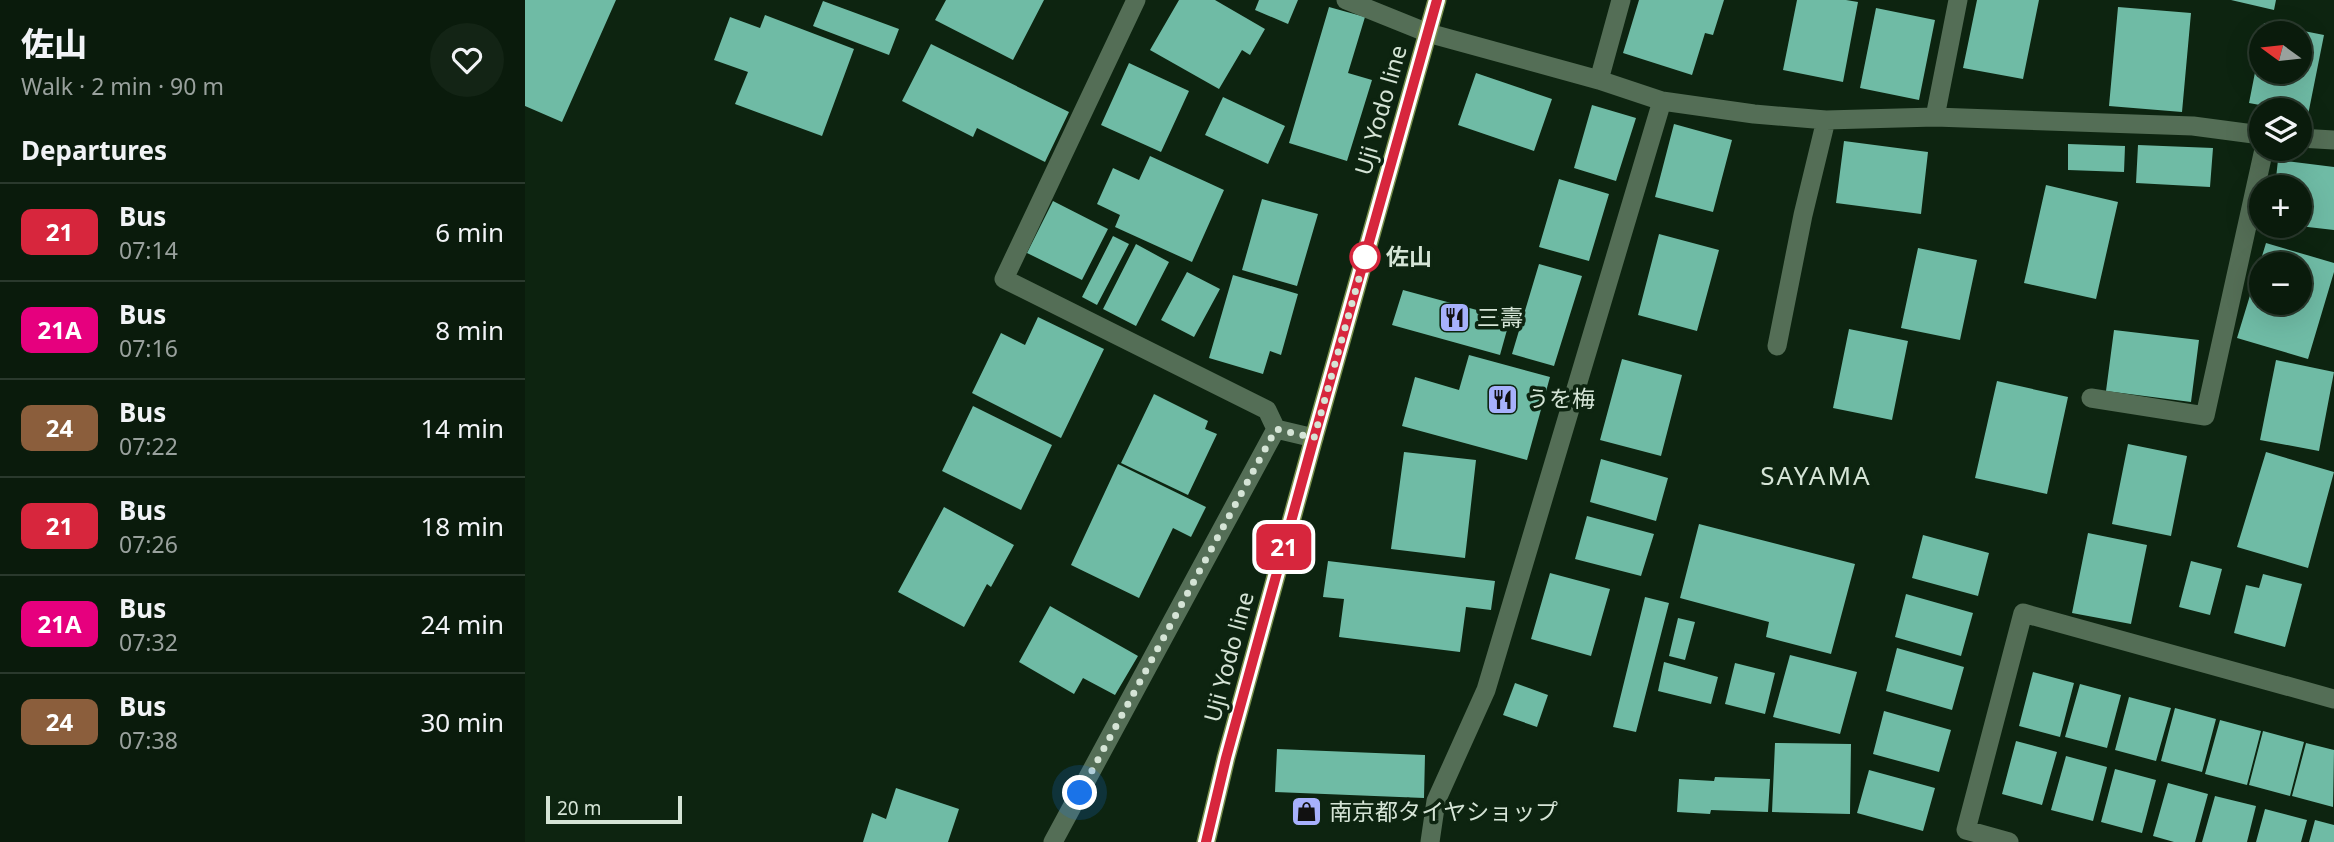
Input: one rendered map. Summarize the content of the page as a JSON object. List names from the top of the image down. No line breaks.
{"streets":{"main road":["Uji Yodo line"]},"districts":["SAYAMA"],"places":{"other":["佐山"],"restaurant":["三壽","うを梅"],"shop":["南京都タイヤショップ"]},"lines":["bus line 21"],"scale_bar":"20 m","north":"left","page":{"heading":[["佐山","Walk · 2 min · 90 m"],"Departures"],"on_map":"21","map_buttons":["+","−"],"list":[{"mark":"21","name":"Bus","note":"07:14","value":"6 min"},{"mark":"21A","name":"Bus","note":"07:16","value":"8 min"},{"mark":"24","name":"Bus","note":"07:22","value":"14 min"},{"mark":"21","name":"Bus","note":"07:26","value":"18 min"},{"mark":"21A","name":"Bus","note":"07:32","value":"24 min"},{"mark":"24","name":"Bus","note":"07:38","value":"30 min"}],"scale":"20 m"}}
